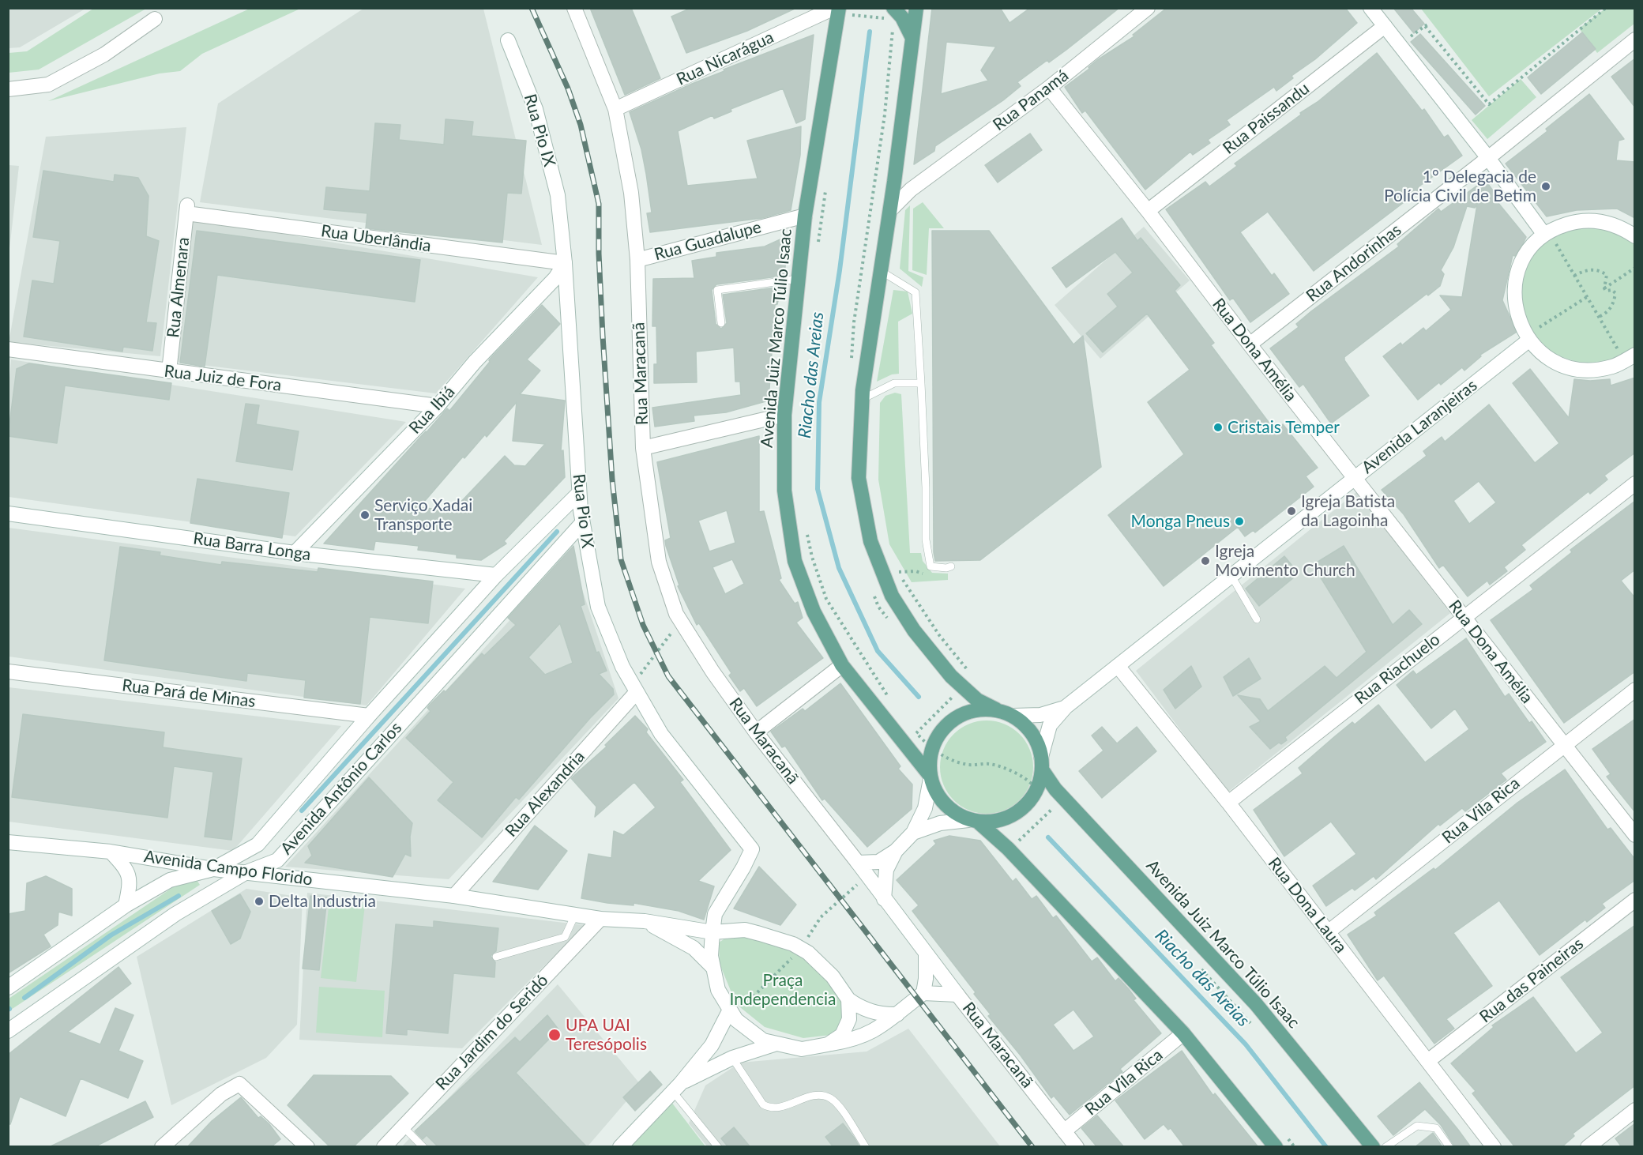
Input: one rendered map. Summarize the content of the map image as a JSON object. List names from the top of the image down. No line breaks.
{"streets":{"main road":["Avenida Juiz Marco Túlio Isaac"],"street":["Rua Nicarágua","Rua Panamá","Rua Paissandu","Rua Pio IX","Rua Uberlândia","Rua Guadalupe","Rua Andorinhas","Rua Almenara","Rua Dona Amélia","Rua Maracanã","Rua Juiz de Fora","Rua Ibiá","Avenida Laranjeiras","Rua Barra Longa","Rua Riachuelo","Rua Pará de Minas","Avenida Antônio Carlos","Rua Alexandria","Rua Vila Rica","Avenida Campo Florido","Rua Dona Laura","Rua das Paineiras","Rua Jardim do Seridó"]},"crossings":[["Rua Nicarágua","Rua Maracanã"],["Rua Panamá","Rua Dona Amélia"],["Rua Paissandu","Rua Dona Amélia"],["Rua Pio IX","Rua Uberlândia"],["Rua Pio IX","Rua Ibiá"],["Rua Pio IX","Avenida Antônio Carlos"],["Rua Pio IX","Rua Alexandria"],["Rua Pio IX","Avenida Campo Florido"],["Rua Uberlândia","Rua Almenara"],["Rua Uberlândia","Rua Ibiá"],["Rua Guadalupe","Avenida Juiz Marco Túlio Isaac"],["Rua Guadalupe","Rua Maracanã"],["Rua Andorinhas","Rua Dona Amélia"],["Rua Almenara","Rua Juiz de Fora"],["Avenida Juiz Marco Túlio Isaac","Avenida Laranjeiras"],["Rua Dona Amélia","Avenida Laranjeiras"],["Rua Dona Amélia","Rua Riachuelo"],["Rua Dona Amélia","Rua Vila Rica"],["Rua Maracanã","Rua Vila Rica"],["Rua Juiz de Fora","Rua Ibiá"],["Rua Ibiá","Rua Barra Longa"],["Avenida Laranjeiras","Rua Dona Laura"],["Rua Barra Longa","Avenida Antônio Carlos"],["Rua Riachuelo","Rua Dona Laura"],["Rua Pará de Minas","Avenida Antônio Carlos"],["Avenida Antônio Carlos","Avenida Campo Florido"],["Rua Alexandria","Avenida Campo Florido"],["Rua Vila Rica","Rua Dona Laura"],["Avenida Campo Florido","Rua Jardim do Seridó"],["Rua Dona Laura","Rua das Paineiras"]],"water":["Riacho das Areias"],"parks":["Praça Independencia"],"places":["1° Delegacia de Polícia Civil de Betim","Cristais Temper","Igreja Batista da Lagoinha","Serviço Xadai Transporte","Monga Pneus","Igreja Movimento Church","Delta Industria","UPA UAI Teresópolis"]}
